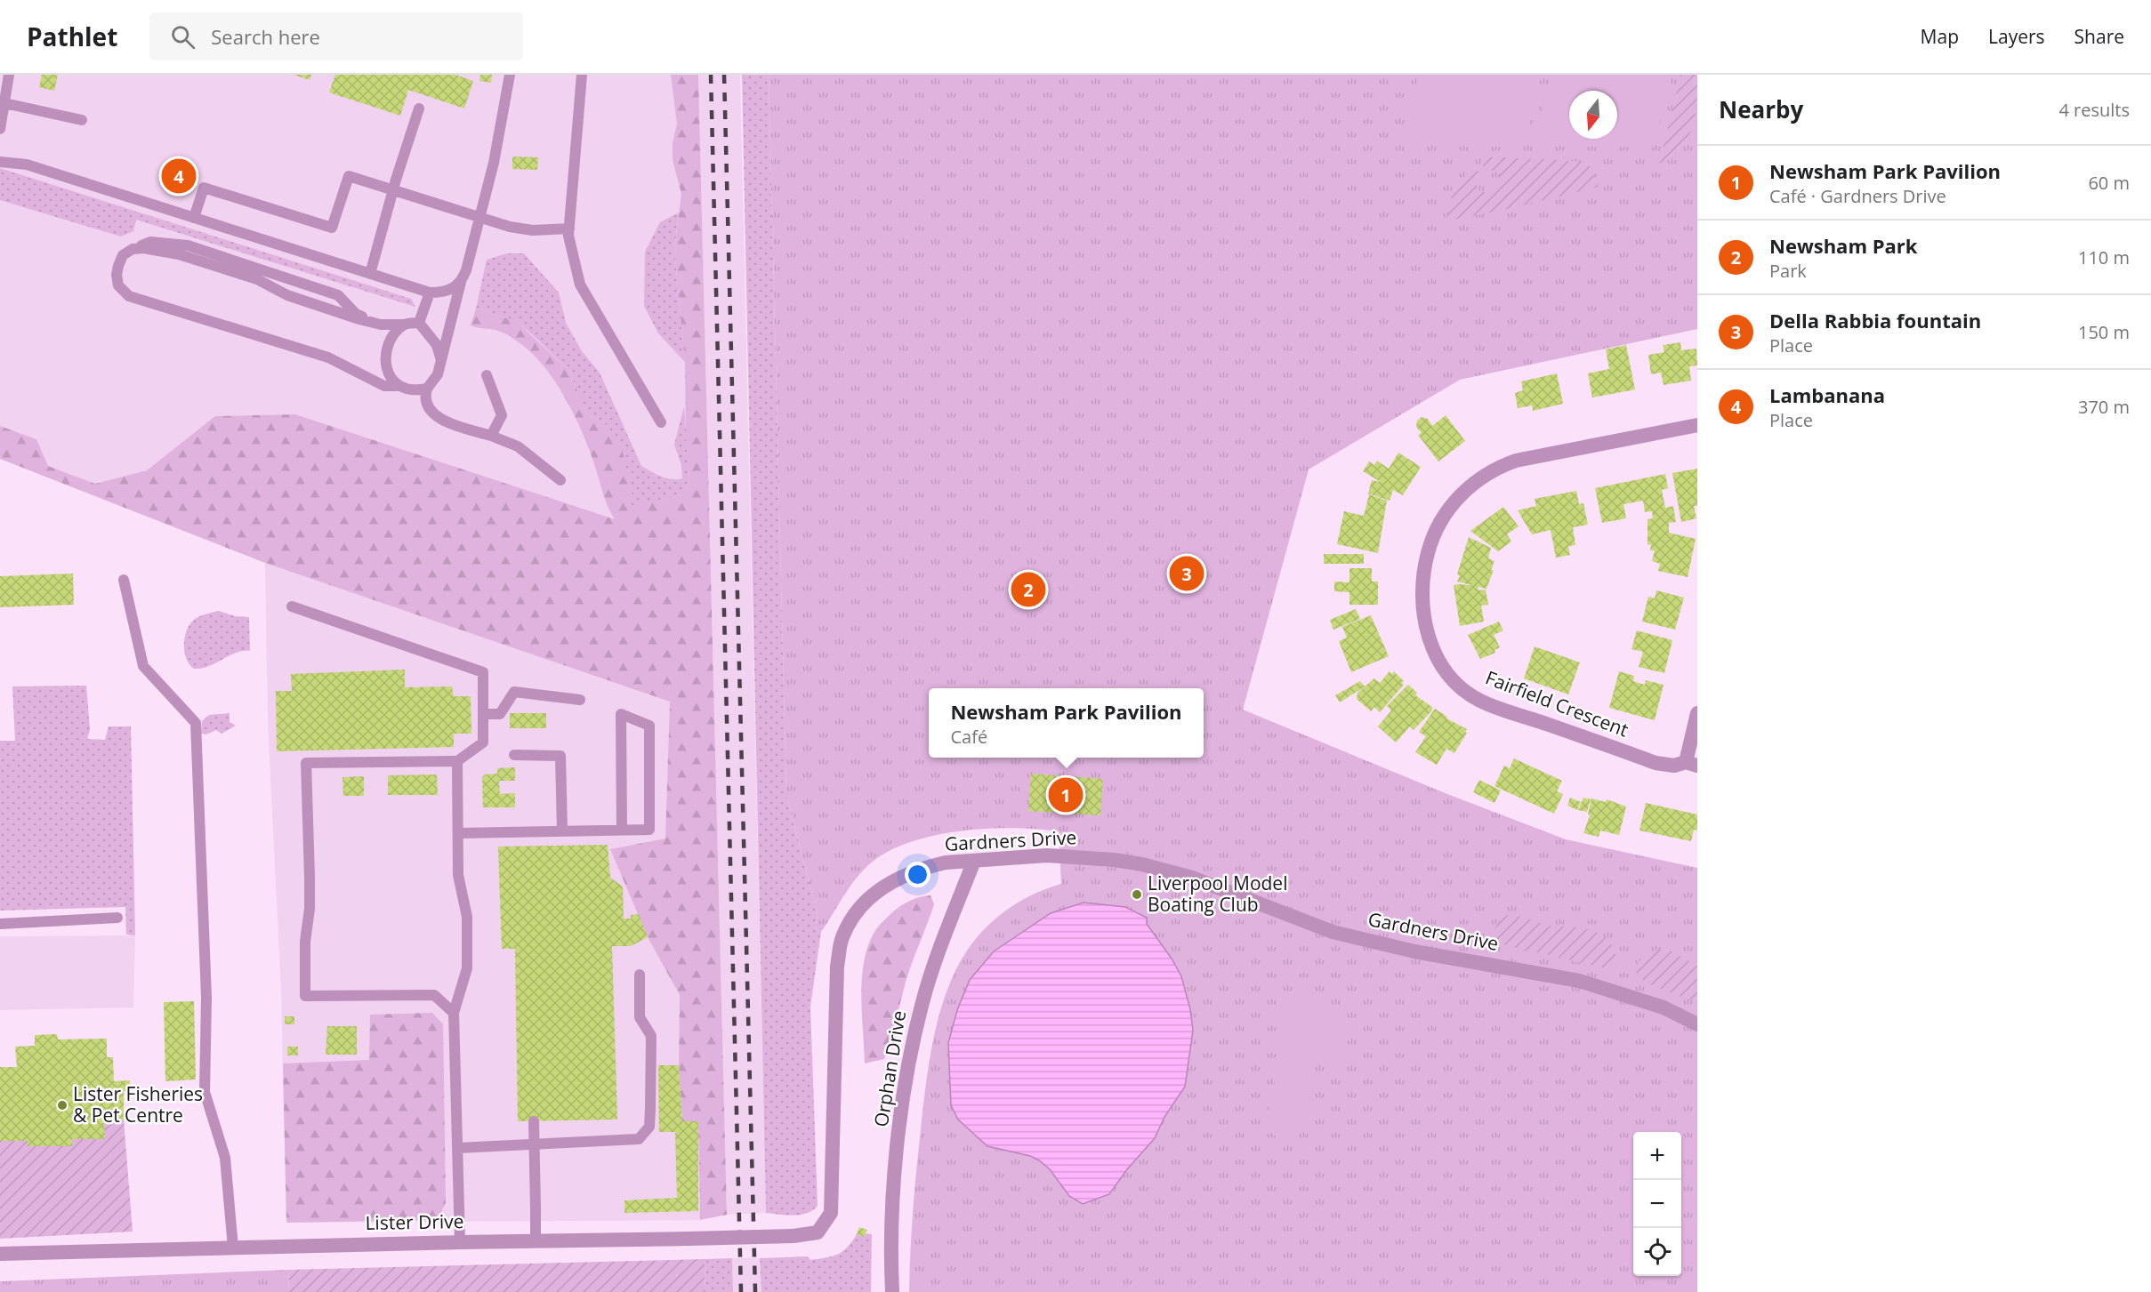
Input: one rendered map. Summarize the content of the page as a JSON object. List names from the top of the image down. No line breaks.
{"streets":{"street":["Fairfield Crescent","Gardners Drive","Orphan Drive","Lister Drive"]},"crossings":[["Gardners Drive","Orphan Drive"],["Gardners Drive","Lister Drive"]],"places":["Liverpool Model Boating Club","Lister Fisheries & Pet Centre"],"north":"bottom","page":{"header":"Pathlet","search":"Search here","nav":["Map","Layers","Share"],"heading":["Nearby","4 results"],"list":[{"mark":"1","name":"Newsham Park Pavilion","note":"Café · Gardners Drive","value":"60 m"},{"mark":"2","name":"Newsham Park","note":"Park","value":"110 m"},{"mark":"3","name":"Della Rabbia fountain","note":"Place","value":"150 m"},{"mark":"4","name":"Lambanana","note":"Place","value":"370 m"}],"pins":["4","3","2","1"],"popup":["Newsham Park Pavilion","Café"],"map_buttons":["+","−"]}}
